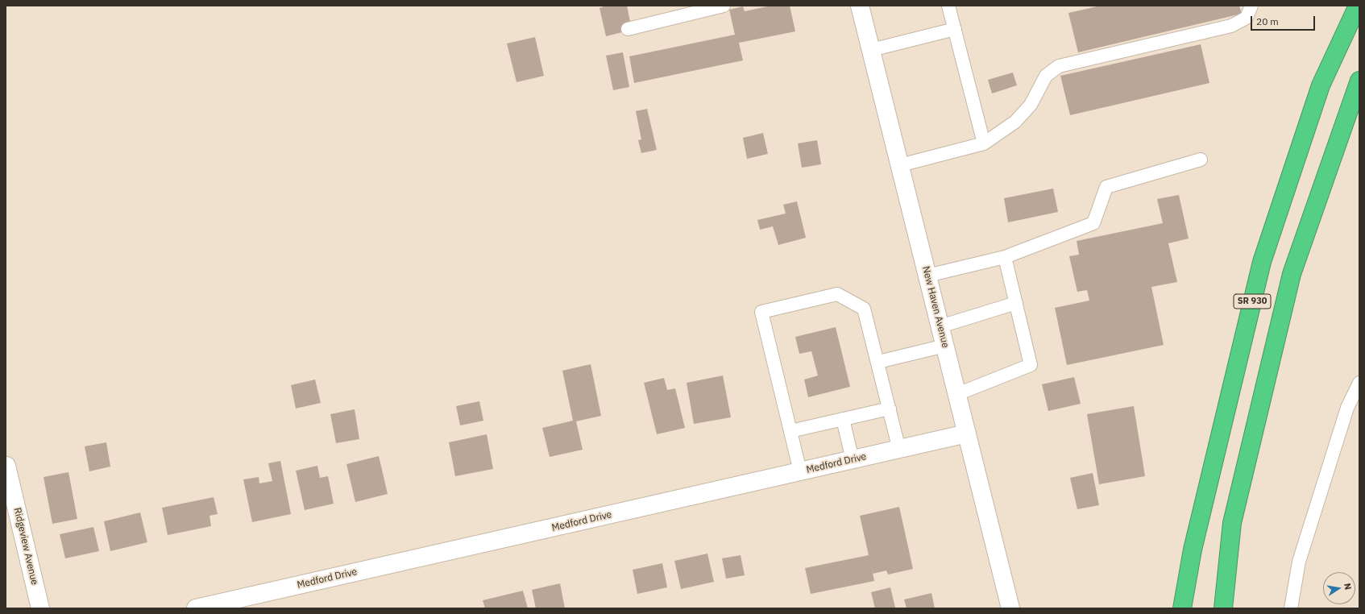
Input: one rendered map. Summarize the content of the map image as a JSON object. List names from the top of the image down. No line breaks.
{"streets":{"highway":["SR 930"],"street":["New Haven Avenue","Medford Drive","Ridgeview Avenue"]},"crossings":[["New Haven Avenue","Medford Drive"]],"scale_bar":"20 m","north":"right"}
